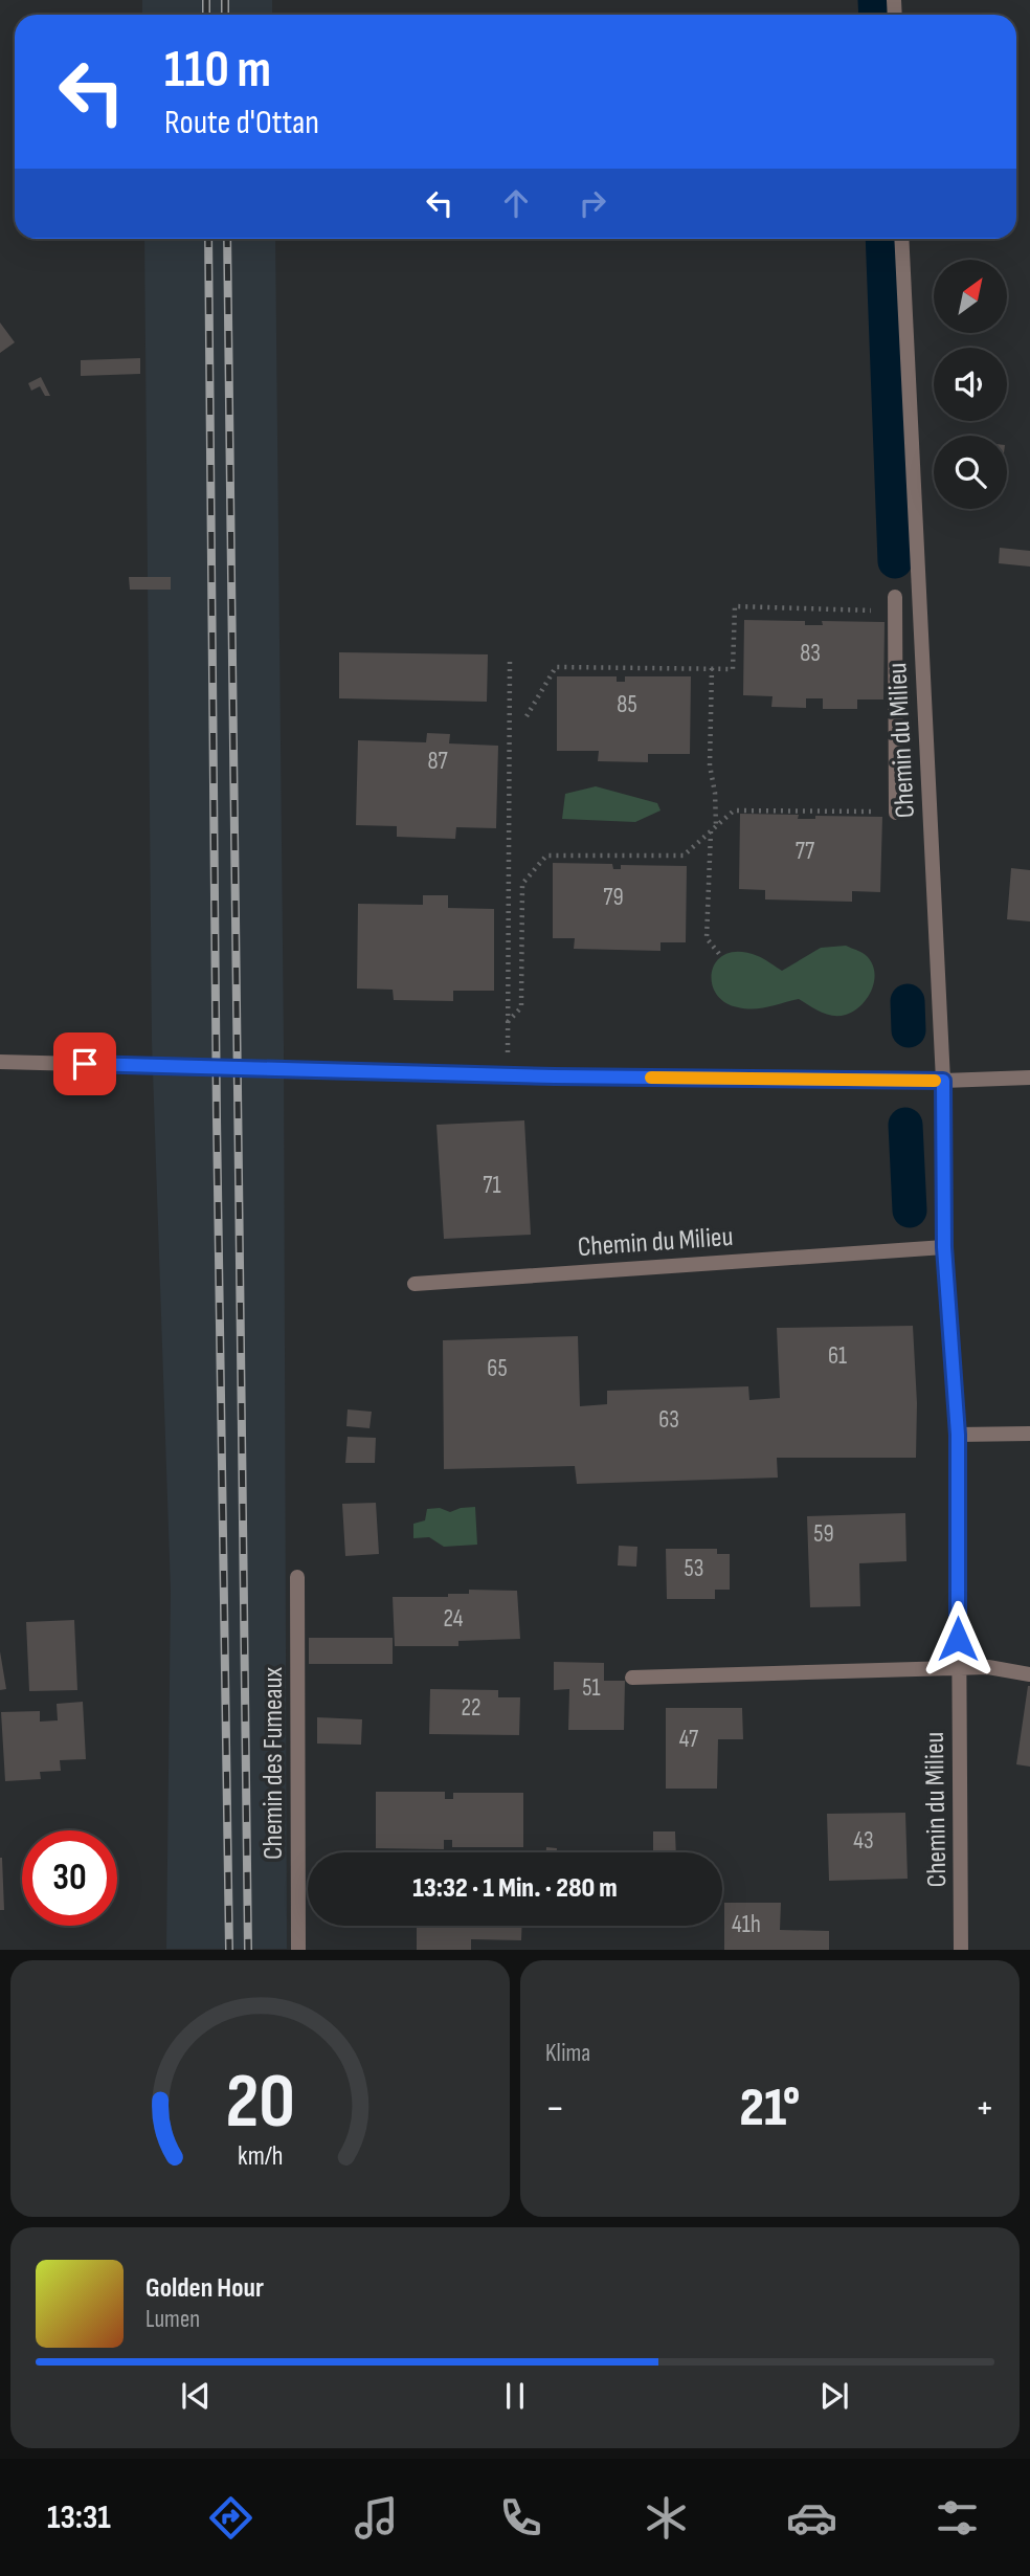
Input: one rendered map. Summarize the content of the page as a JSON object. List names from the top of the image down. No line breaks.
{"streets":{"street":["Chemin du Milieu","Chemin des Fumeaux"]},"house_numbers":["83","85","87","77","79","71","61","65","63","59","53","24","51","22","47","43","41h"],"north":"top right","page":{"turn":["110 m","Route d'Ottan"],"limit":"30","trip":"13:32 · 1 Min. · 280 m","tile":"Klima","heat":["−","21°","+"],"song":["Golden Hour","Lumen"],"tabs":"13:31","gauge":["20","km/h"]}}
